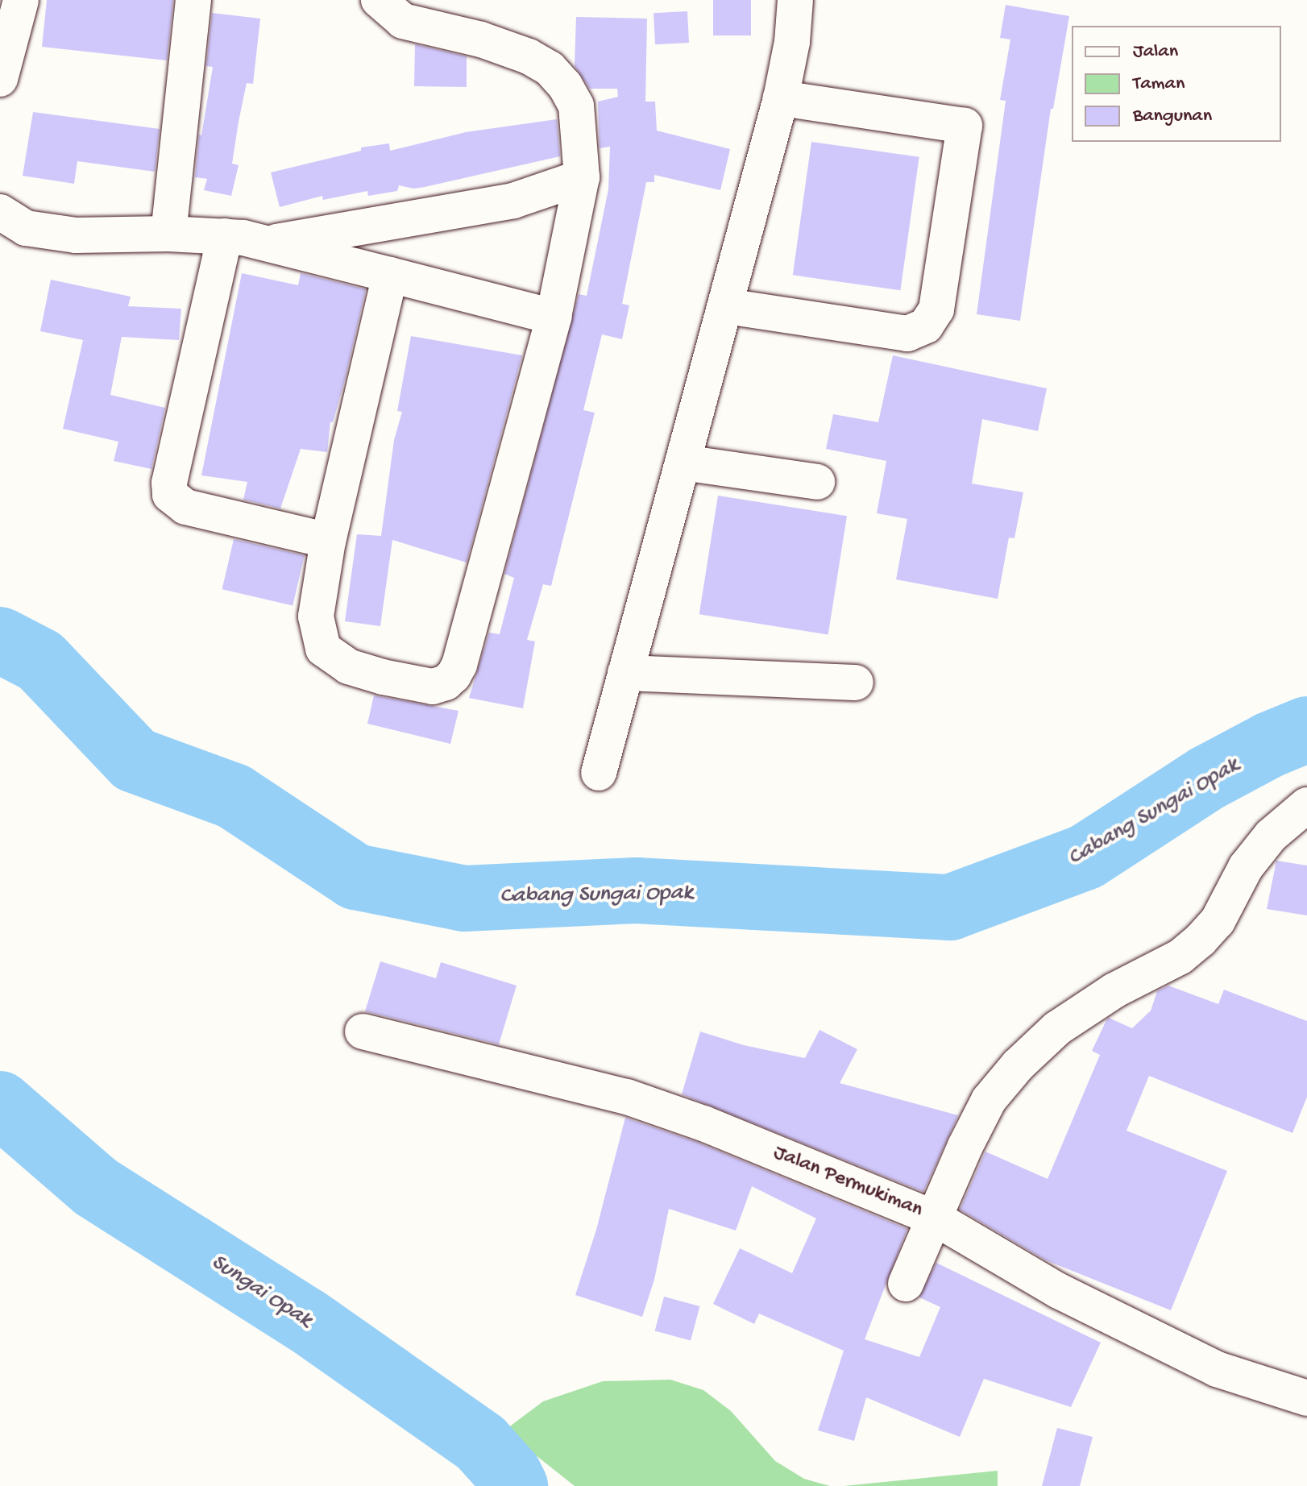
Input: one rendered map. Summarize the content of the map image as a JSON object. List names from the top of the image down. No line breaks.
{"streets":{"street":["Jalan Permukiman"]},"water":["Cabang Sungai Opak","Sungai Opak"],"legend":["Jalan","Taman","Bangunan"]}
